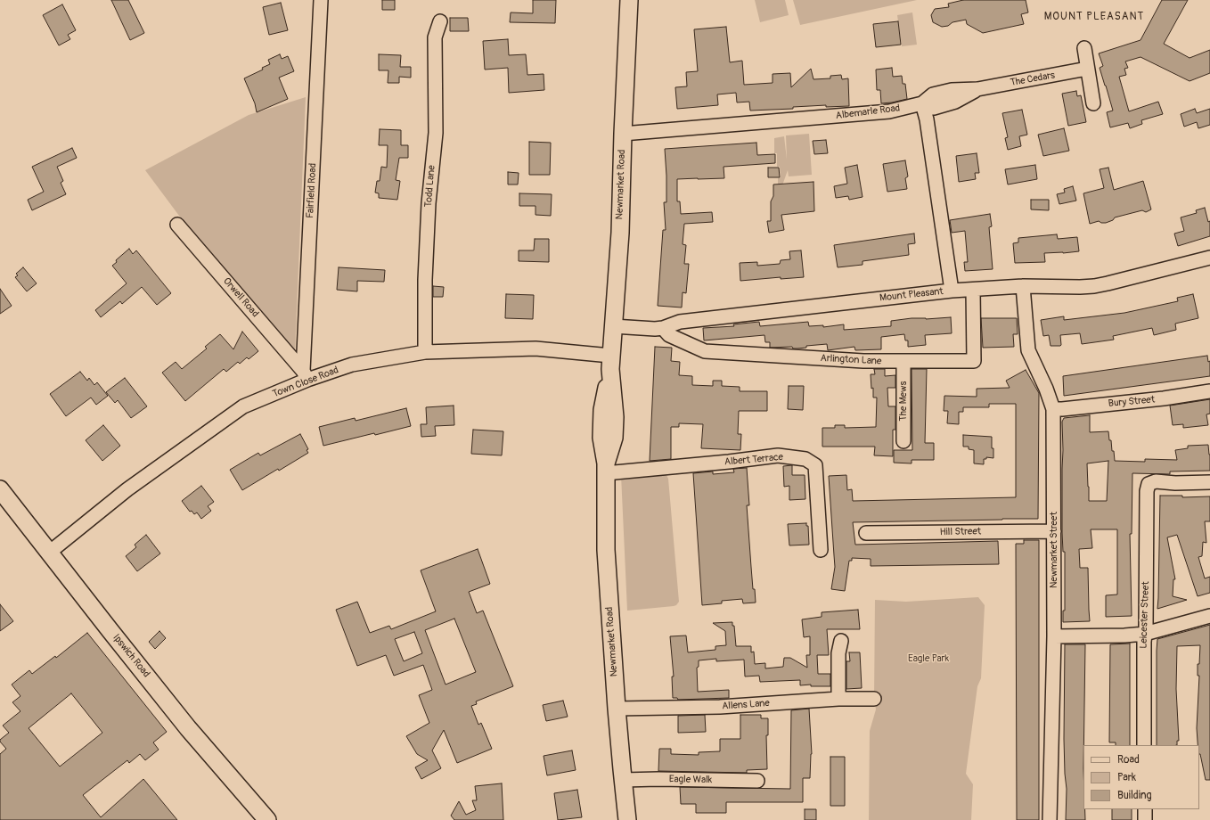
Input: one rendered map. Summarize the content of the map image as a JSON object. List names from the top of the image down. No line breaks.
{"streets":{"main road":["Newmarket Road","Ipswich Road"],"street":["The Cedars","Albemarle Road","Todd Lane","Fairfield Road","Mount Pleasant","Orwell Road","Arlington Lane","Town Close Road","The Mews","Bury Street","Albert Terrace","Hill Street","Newmarket Street","Leicester Street","Allens Lane","Eagle Walk"]},"crossings":[["The Cedars","Albemarle Road"],["Albemarle Road","Newmarket Road"],["Newmarket Road","Mount Pleasant"],["Newmarket Road","Town Close Road"],["Newmarket Road","Albert Terrace"],["Newmarket Road","Allens Lane"],["Newmarket Road","Eagle Walk"],["Todd Lane","Town Close Road"],["Fairfield Road","Orwell Road"],["Fairfield Road","Town Close Road"],["Mount Pleasant","Arlington Lane"],["Mount Pleasant","Newmarket Street"],["Orwell Road","Town Close Road"],["Arlington Lane","The Mews"],["Town Close Road","Ipswich Road"],["Bury Street","Newmarket Street"],["Hill Street","Newmarket Street"]],"districts":["MOUNT PLEASANT"],"parks":["Eagle Park"],"legend":["Road","Park","Building"]}
